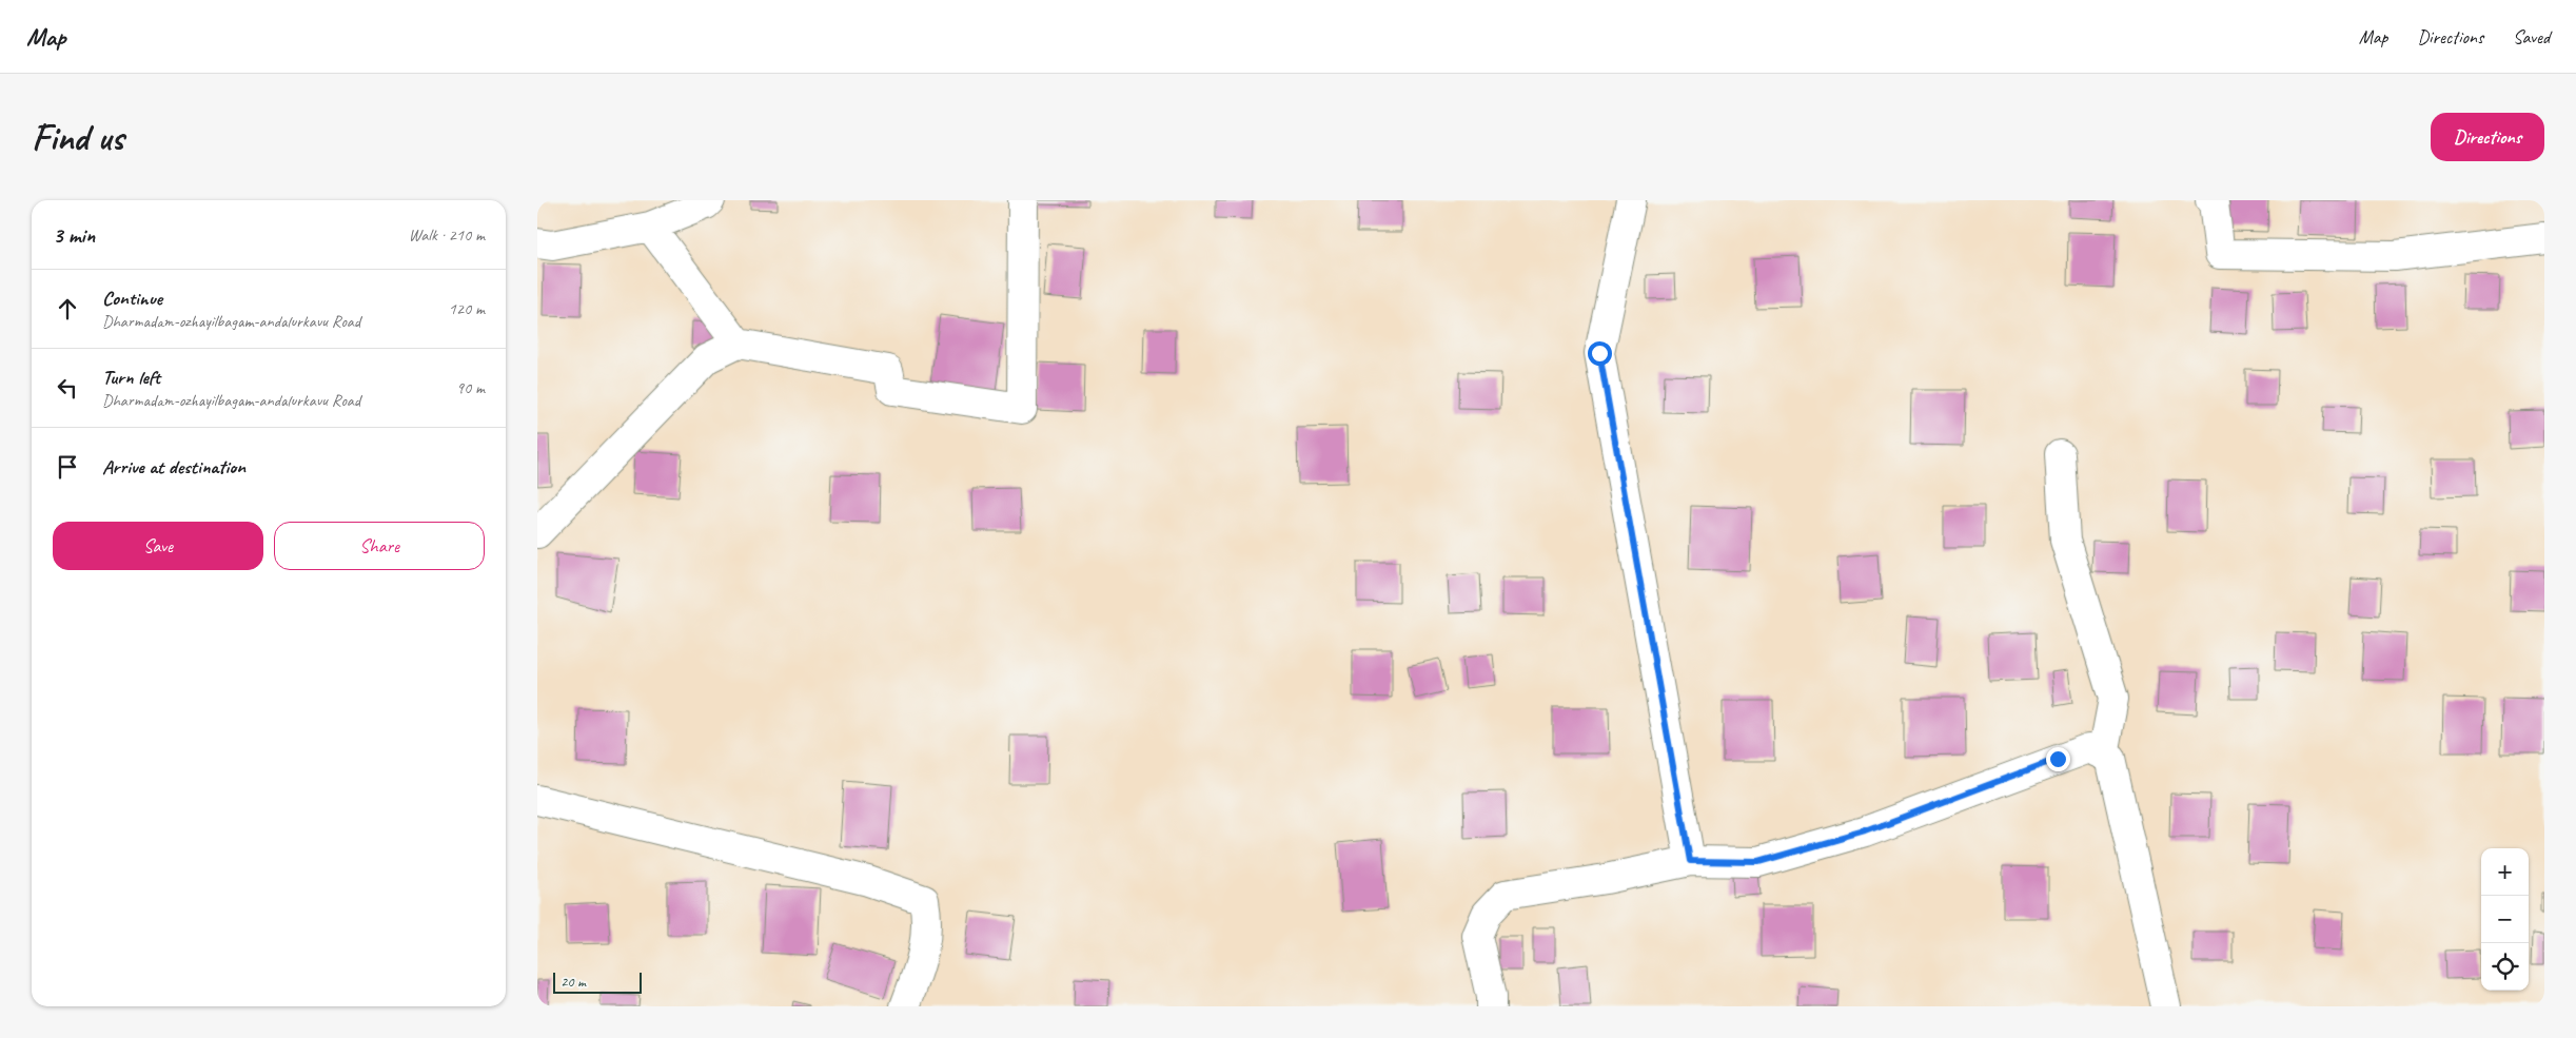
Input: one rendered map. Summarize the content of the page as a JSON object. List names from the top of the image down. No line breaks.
{"scale_bar":"20 m","page":{"header":"Map","nav":["Map","Directions","Saved"],"buttons":["Directions",["Save","Share"]],"title":"Find us","heading":["3 min","Walk · 210 m"],"list":[["Continue","Dharmadam-ozhayilbagam-andalurkavu Road","120 m"],["Turn left","Dharmadam-ozhayilbagam-andalurkavu Road","90 m"],"Arrive at destination"],"map_buttons":["+","−"],"scale":"20 m"}}
